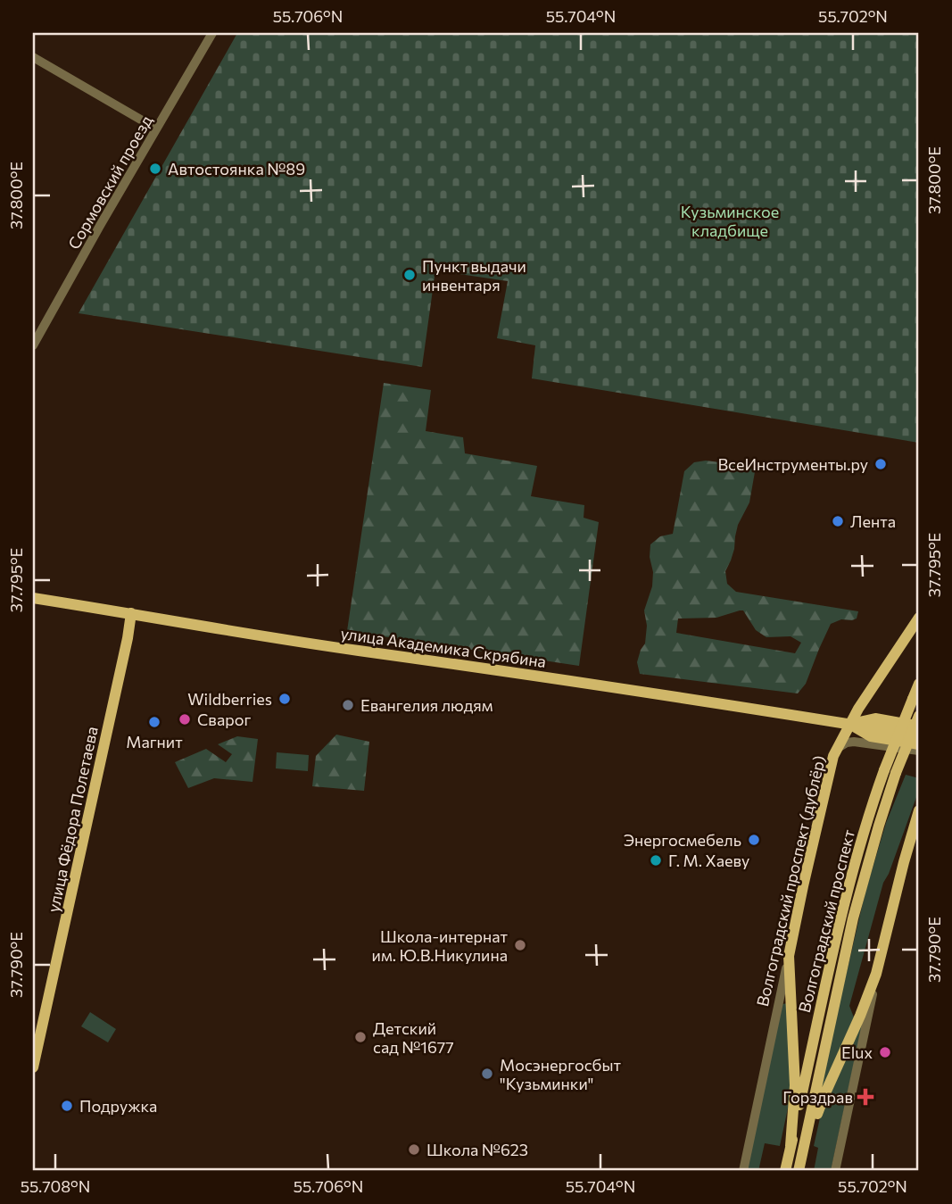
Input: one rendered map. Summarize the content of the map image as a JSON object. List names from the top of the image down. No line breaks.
{"streets":{"main road":["улица Академика Скрябина","улица Фёдора Полетаева","Волгоградский проспект (дублёр)","Волгоградский проспект"],"street":["Сормовский проезд"]},"crossings":[["улица Академика Скрябина","улица Фёдора Полетаева"],["улица Академика Скрябина","Волгоградский проспект (дублёр)"]],"parks":["Кузьминское кладбище"],"places":{"other":["Автостоянка №89","Пункт выдачи инвентаря","ВсеИнструменты.ру","Лента","Wildberries","Евангелия людям","Сварог","Магнит","Энергосмебель","Г. М. Хаеву","Школа-интернат им. Ю.В.Никулина","Детский сад №1677","Elux","Мосэнергосбыт \"Кузьминки\"","Подружка","Школа №623"],"health":["Горздрав"]},"coordinates":["55.706°N","55.704°N","55.702°N","37.800°E","37.795°E","37.790°E","55.708°N"]}
